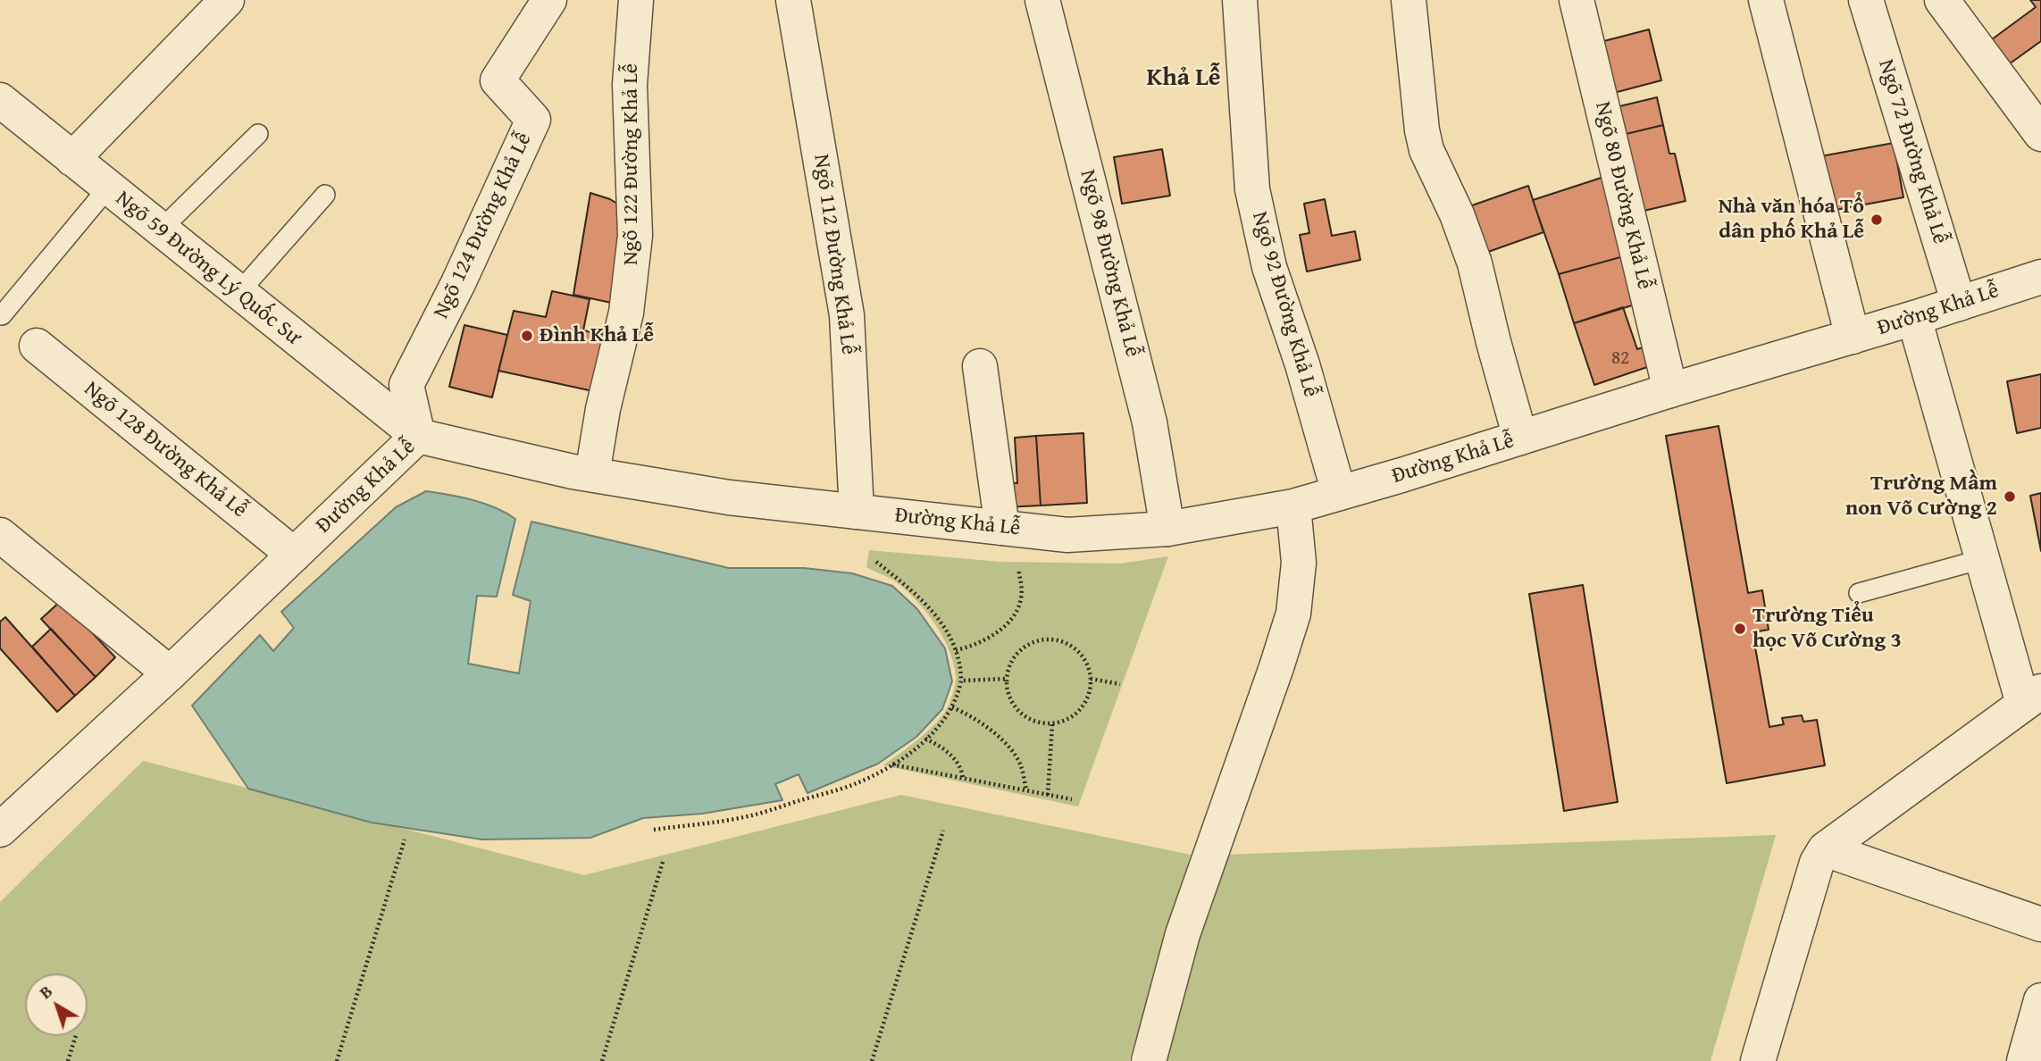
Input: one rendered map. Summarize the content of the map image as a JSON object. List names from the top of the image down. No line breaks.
{"streets":{"street":["Ngõ 72 Đường Khả Lễ","Ngõ 122 Đường Khả Lễ","Ngõ 80 Đường Khả Lễ","Ngõ 124 Đường Khả Lễ","Ngõ 112 Đường Khả Lễ","Ngõ 98 Đường Khả Lễ","Ngõ 59 Đường Lý Quốc Sư","Ngõ 92 Đường Khả Lễ","Đường Khả Lễ","Ngõ 128 Đường Khả Lễ"]},"crossings":[["Ngõ 72 Đường Khả Lễ","Đường Khả Lễ"],["Ngõ 122 Đường Khả Lễ","Đường Khả Lễ"],["Ngõ 80 Đường Khả Lễ","Đường Khả Lễ"],["Ngõ 124 Đường Khả Lễ","Ngõ 59 Đường Lý Quốc Sư"],["Ngõ 124 Đường Khả Lễ","Đường Khả Lễ"],["Ngõ 112 Đường Khả Lễ","Đường Khả Lễ"],["Ngõ 98 Đường Khả Lễ","Đường Khả Lễ"],["Ngõ 59 Đường Lý Quốc Sư","Đường Khả Lễ"],["Ngõ 92 Đường Khả Lễ","Đường Khả Lễ"],["Đường Khả Lễ","Ngõ 128 Đường Khả Lễ"]],"districts":["Khả Lễ"],"places":["Nhà văn hóa Tổ dân phố Khả Lễ","Đình Khả Lễ","Trường Mầm non Võ Cường 2","Trường Tiểu học Võ Cường 3"],"house_numbers":["82"],"north":"top left"}
